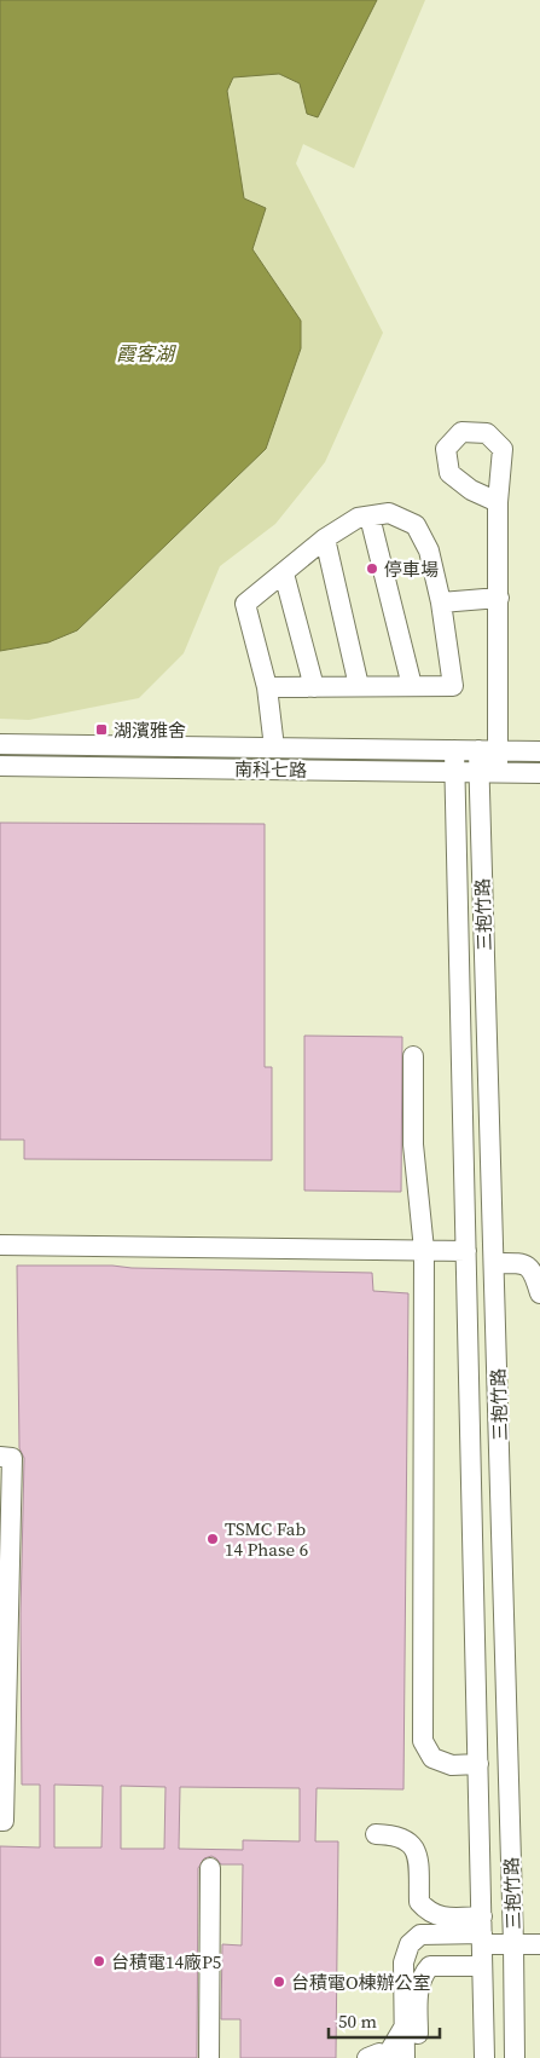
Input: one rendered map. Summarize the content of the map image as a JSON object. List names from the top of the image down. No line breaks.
{"streets":{"street":["南科七路","三抱竹路"]},"crossings":[["南科七路","三抱竹路"]],"water":["霞客湖"],"places":{"other":["停車場","TSMC Fab 14 Phase 6","台積電14廠P5","台積電O棟辦公室"],"transit":["湖濱雅舍"]},"scale_bar":"50 m"}
